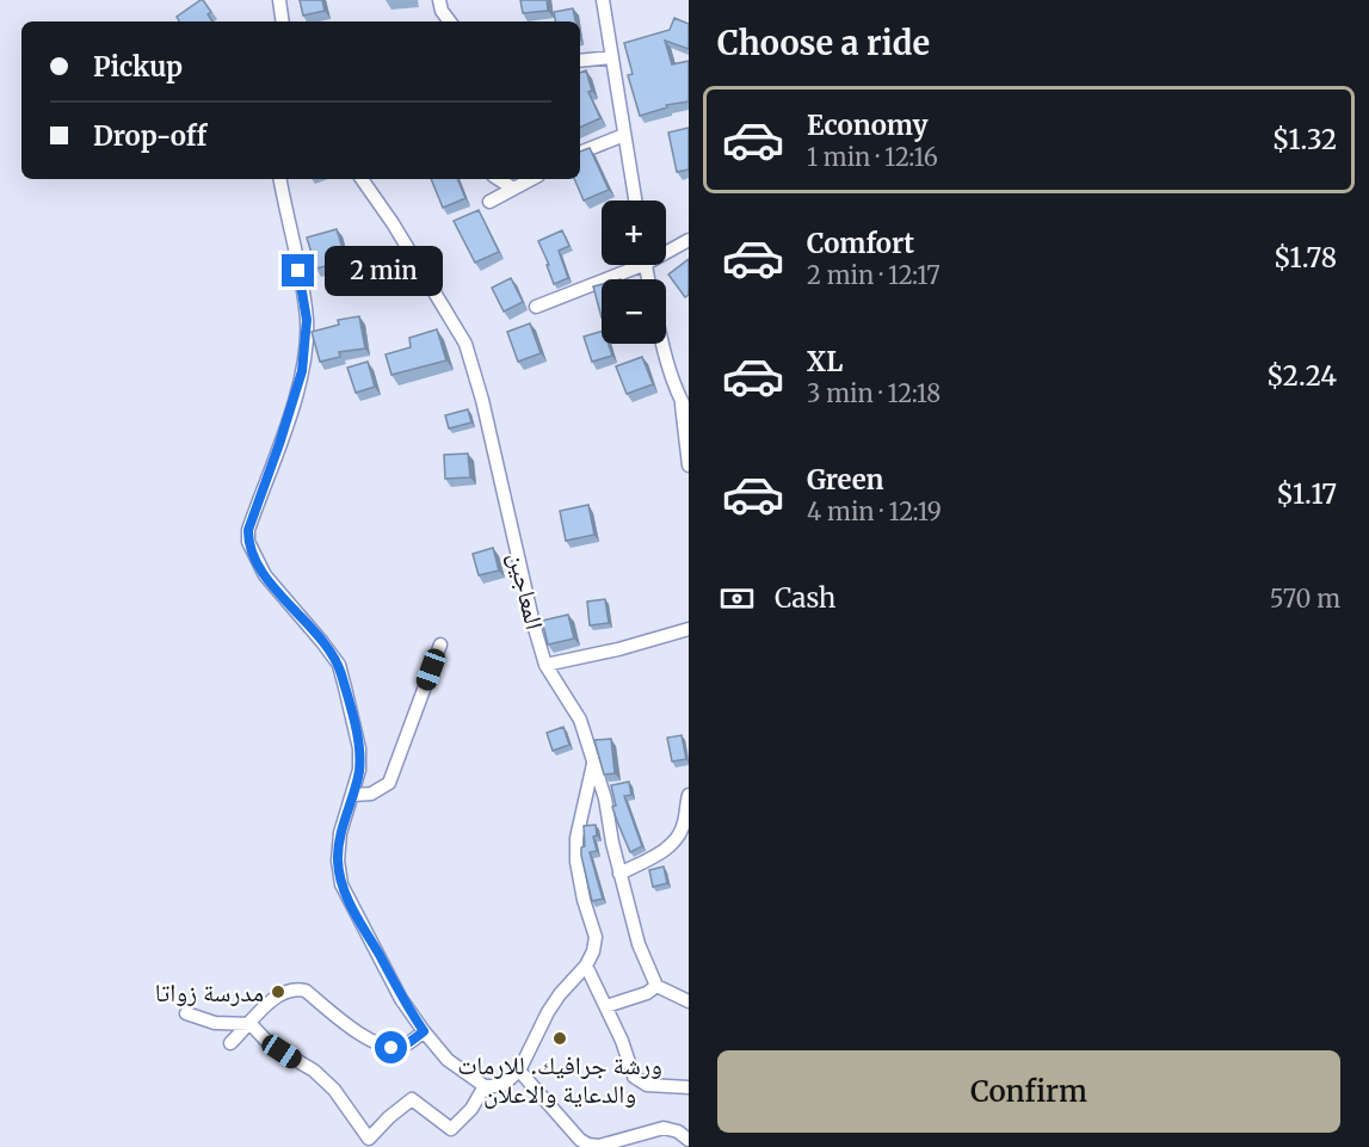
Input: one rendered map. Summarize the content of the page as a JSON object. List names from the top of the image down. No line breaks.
{"streets":{"street":["المعاجين"]},"places":["مدرسة زواتا","ورشة جرافيك. للارمات والدعاية والاعلان"],"page":{"heading":"Choose a ride","banner":["Pickup","Drop-off"],"list":[{"name":"Economy","note":"1 min · 12:16","value":"$1.32"},{"name":"Comfort","note":"2 min · 12:17","value":"$1.78"},{"name":"XL","note":"3 min · 12:18","value":"$2.24"},{"name":"Green","note":"4 min · 12:19","value":"$1.17"}],"map_buttons":["+","−"],"bubble":"2 min","pay":["Cash","570 m"],"buttons":"Confirm"}}
